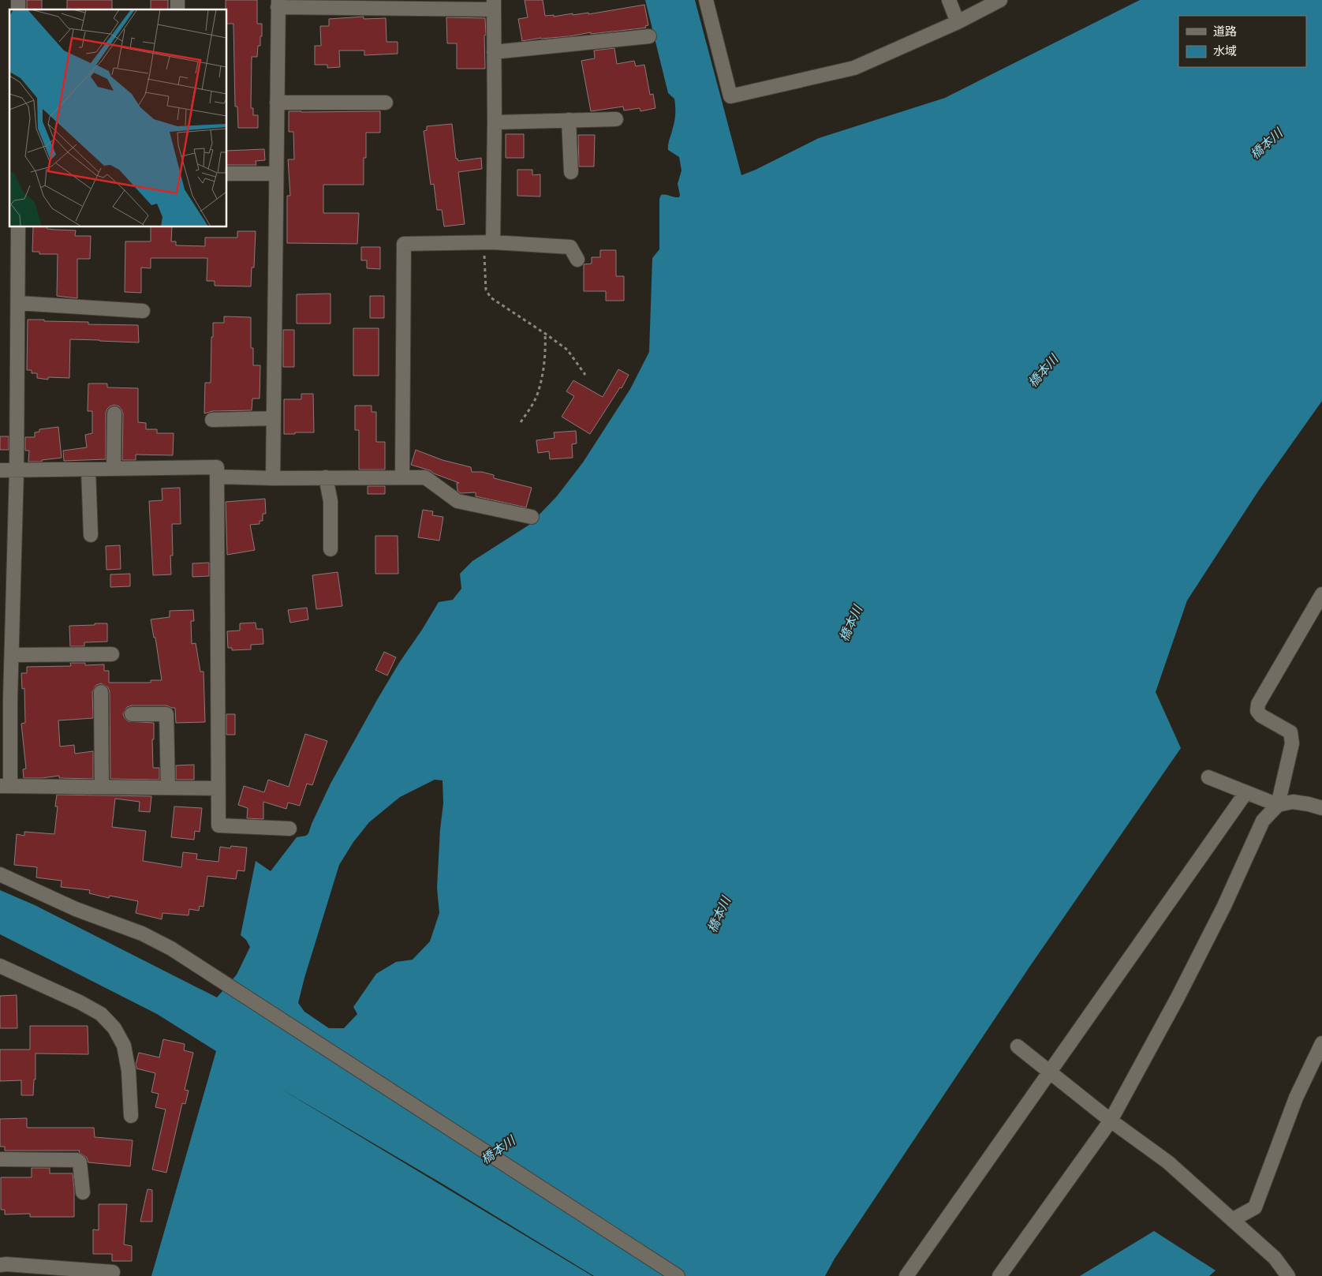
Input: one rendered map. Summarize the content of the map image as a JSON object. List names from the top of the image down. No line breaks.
{"water":["橋本川"],"legend":["道路","水域"]}
